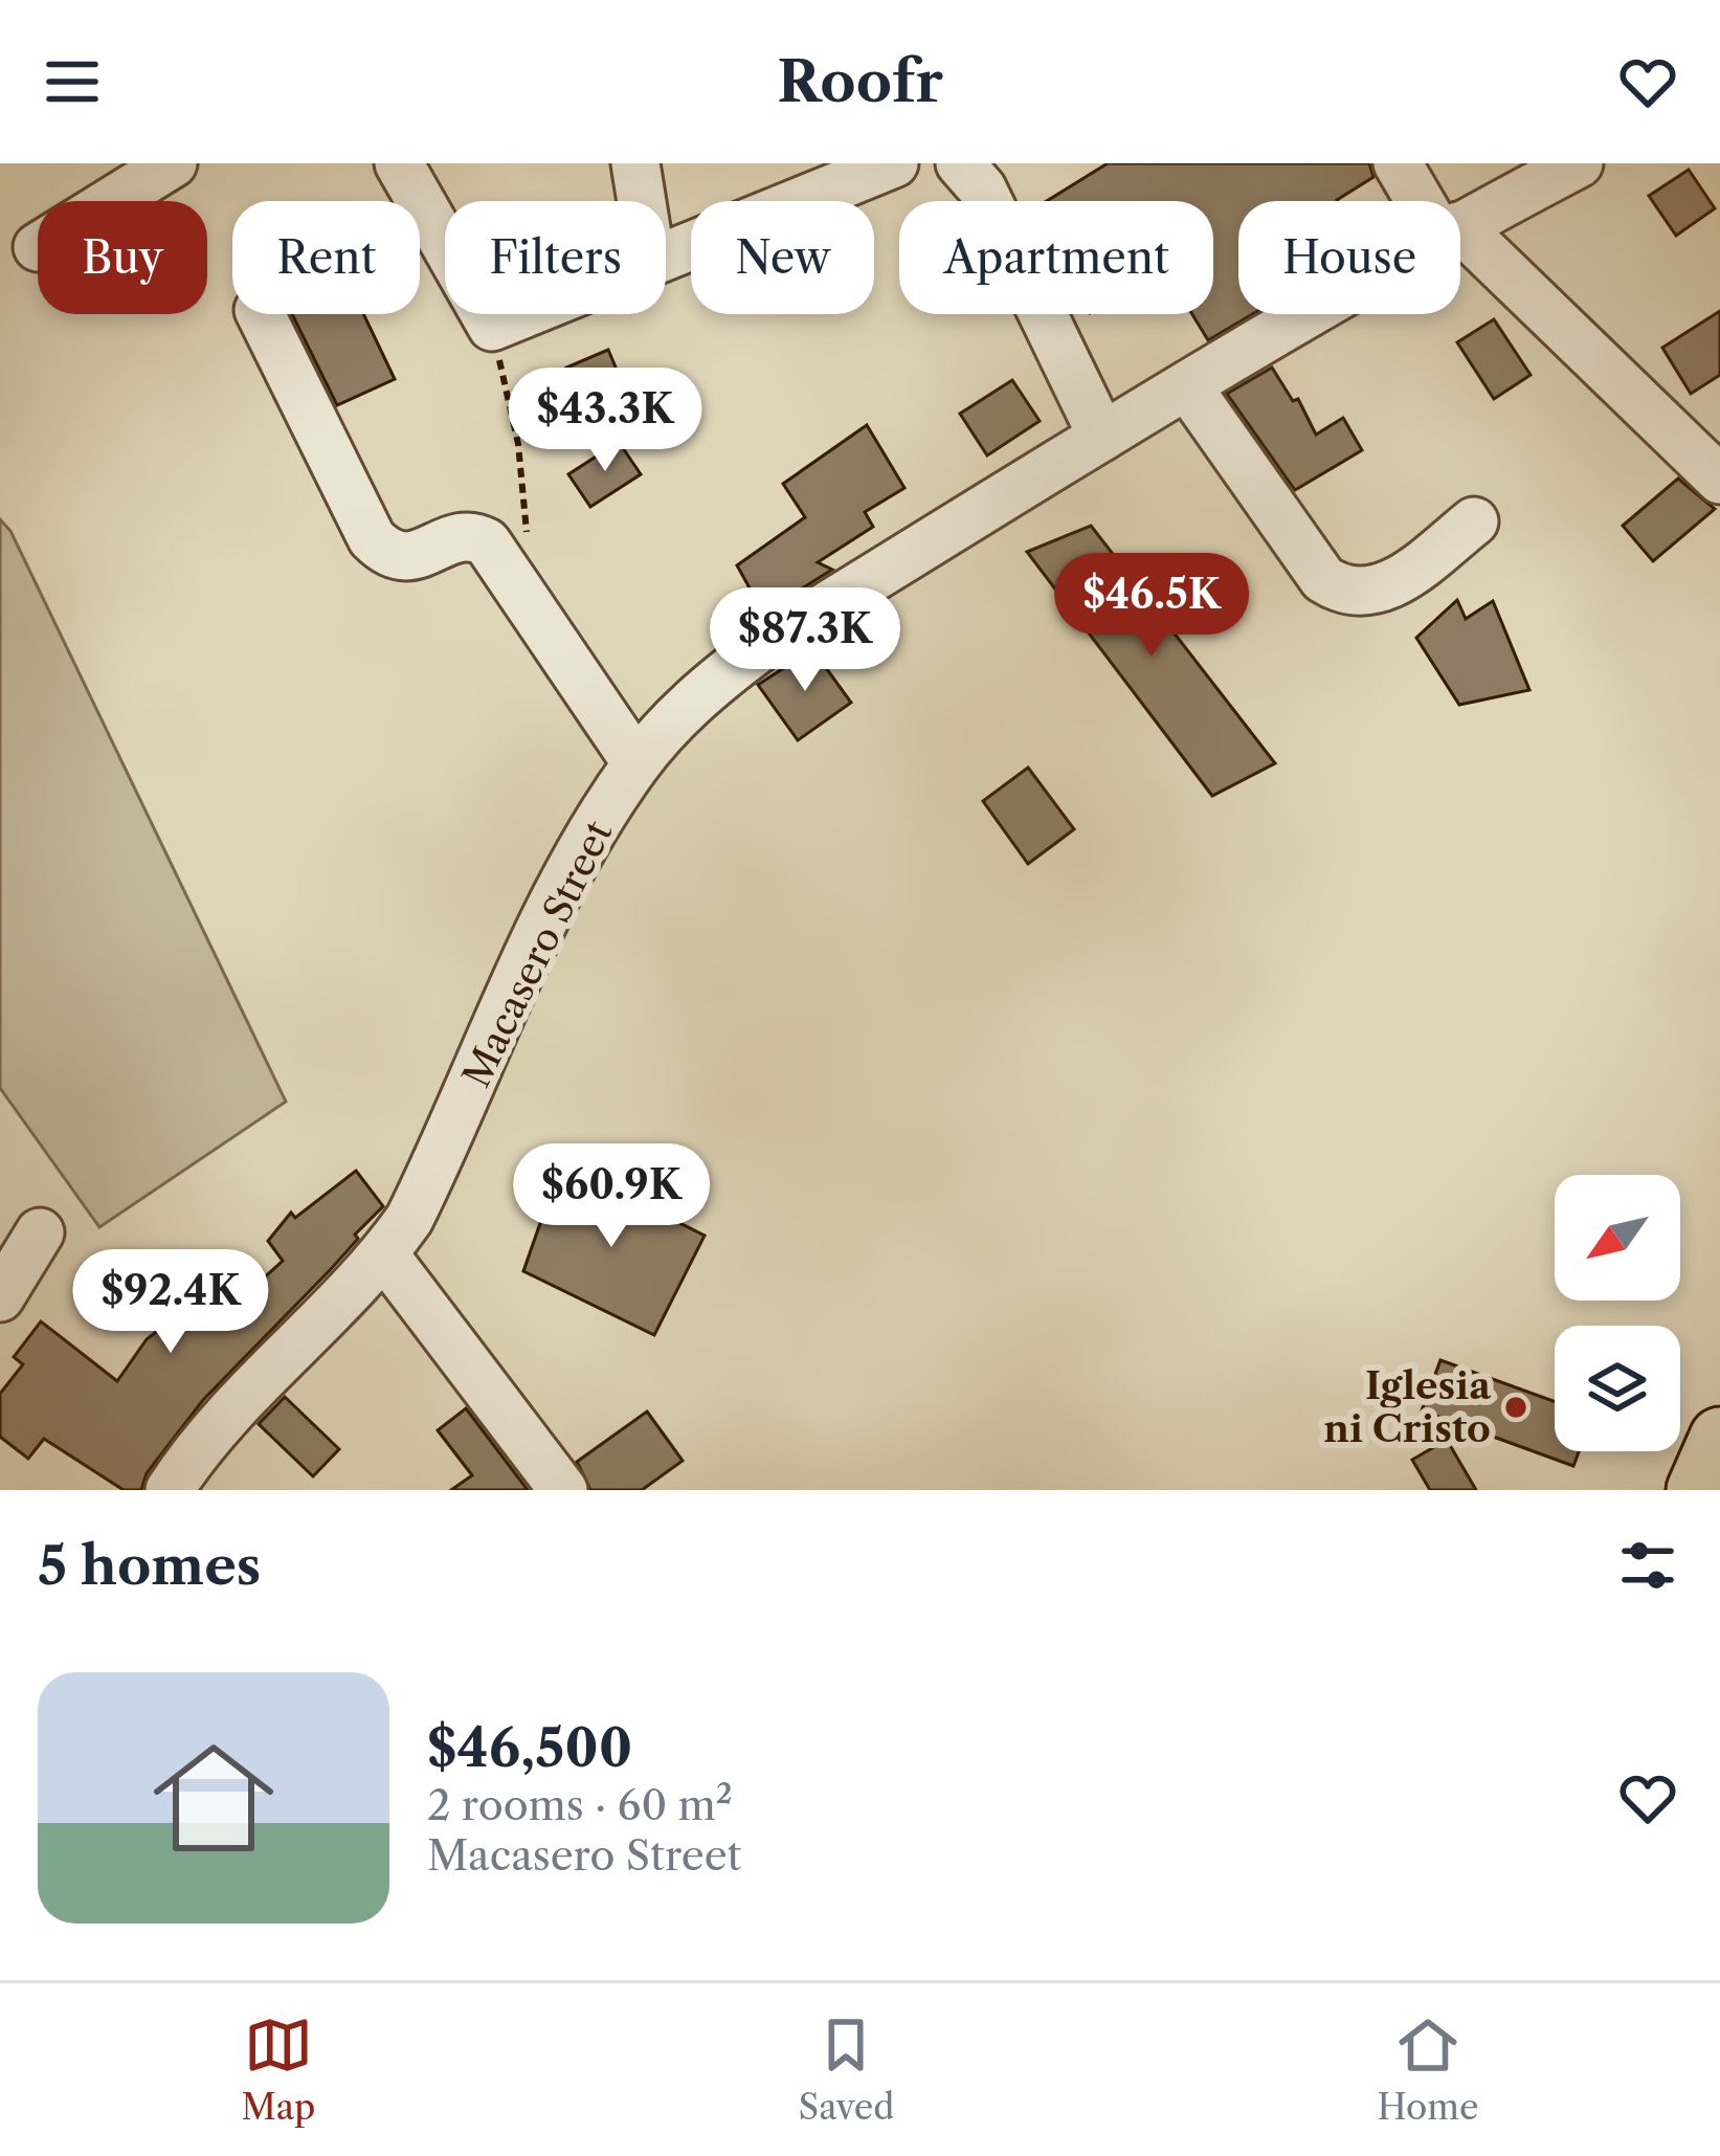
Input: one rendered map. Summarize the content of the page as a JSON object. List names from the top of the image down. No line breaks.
{"streets":{"street":["Macasero Street"]},"places":["Iglesia ni Cristo"],"north":"bottom left","page":{"header":"Roofr","chip":["Buy","Rent","Filters","New","Apartment","House"],"price":["$43.3K","$46.5K","$87.3K","$60.9K","$92.4K"],"heading":"5 homes","list":[{"name":"$46,500","note":"2 rooms · 60 m² · Macasero Street"}],"tabs":["Map","Saved","Home"]}}
